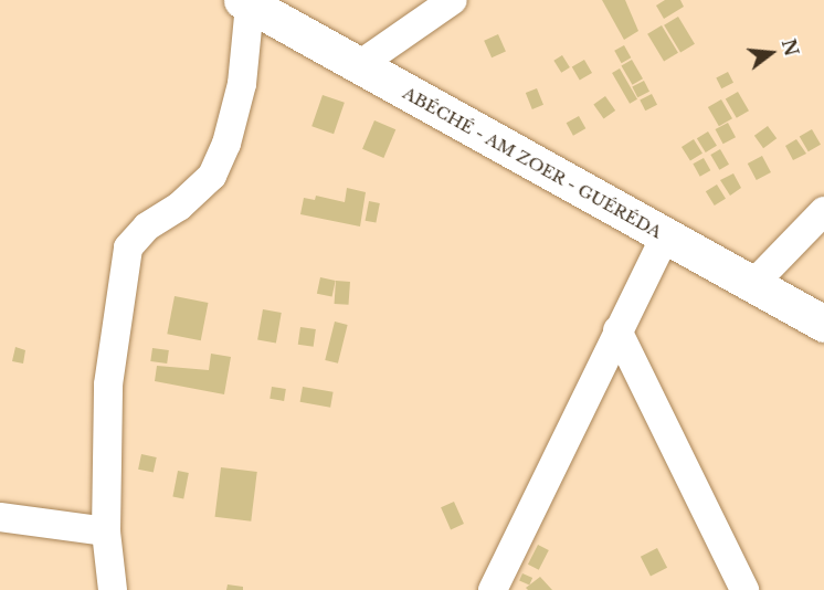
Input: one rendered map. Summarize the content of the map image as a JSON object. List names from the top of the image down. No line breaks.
{"streets":{"main road":["ABÉCHÉ - AM ZOER - GUÉRÉDA"]},"north":"right"}
